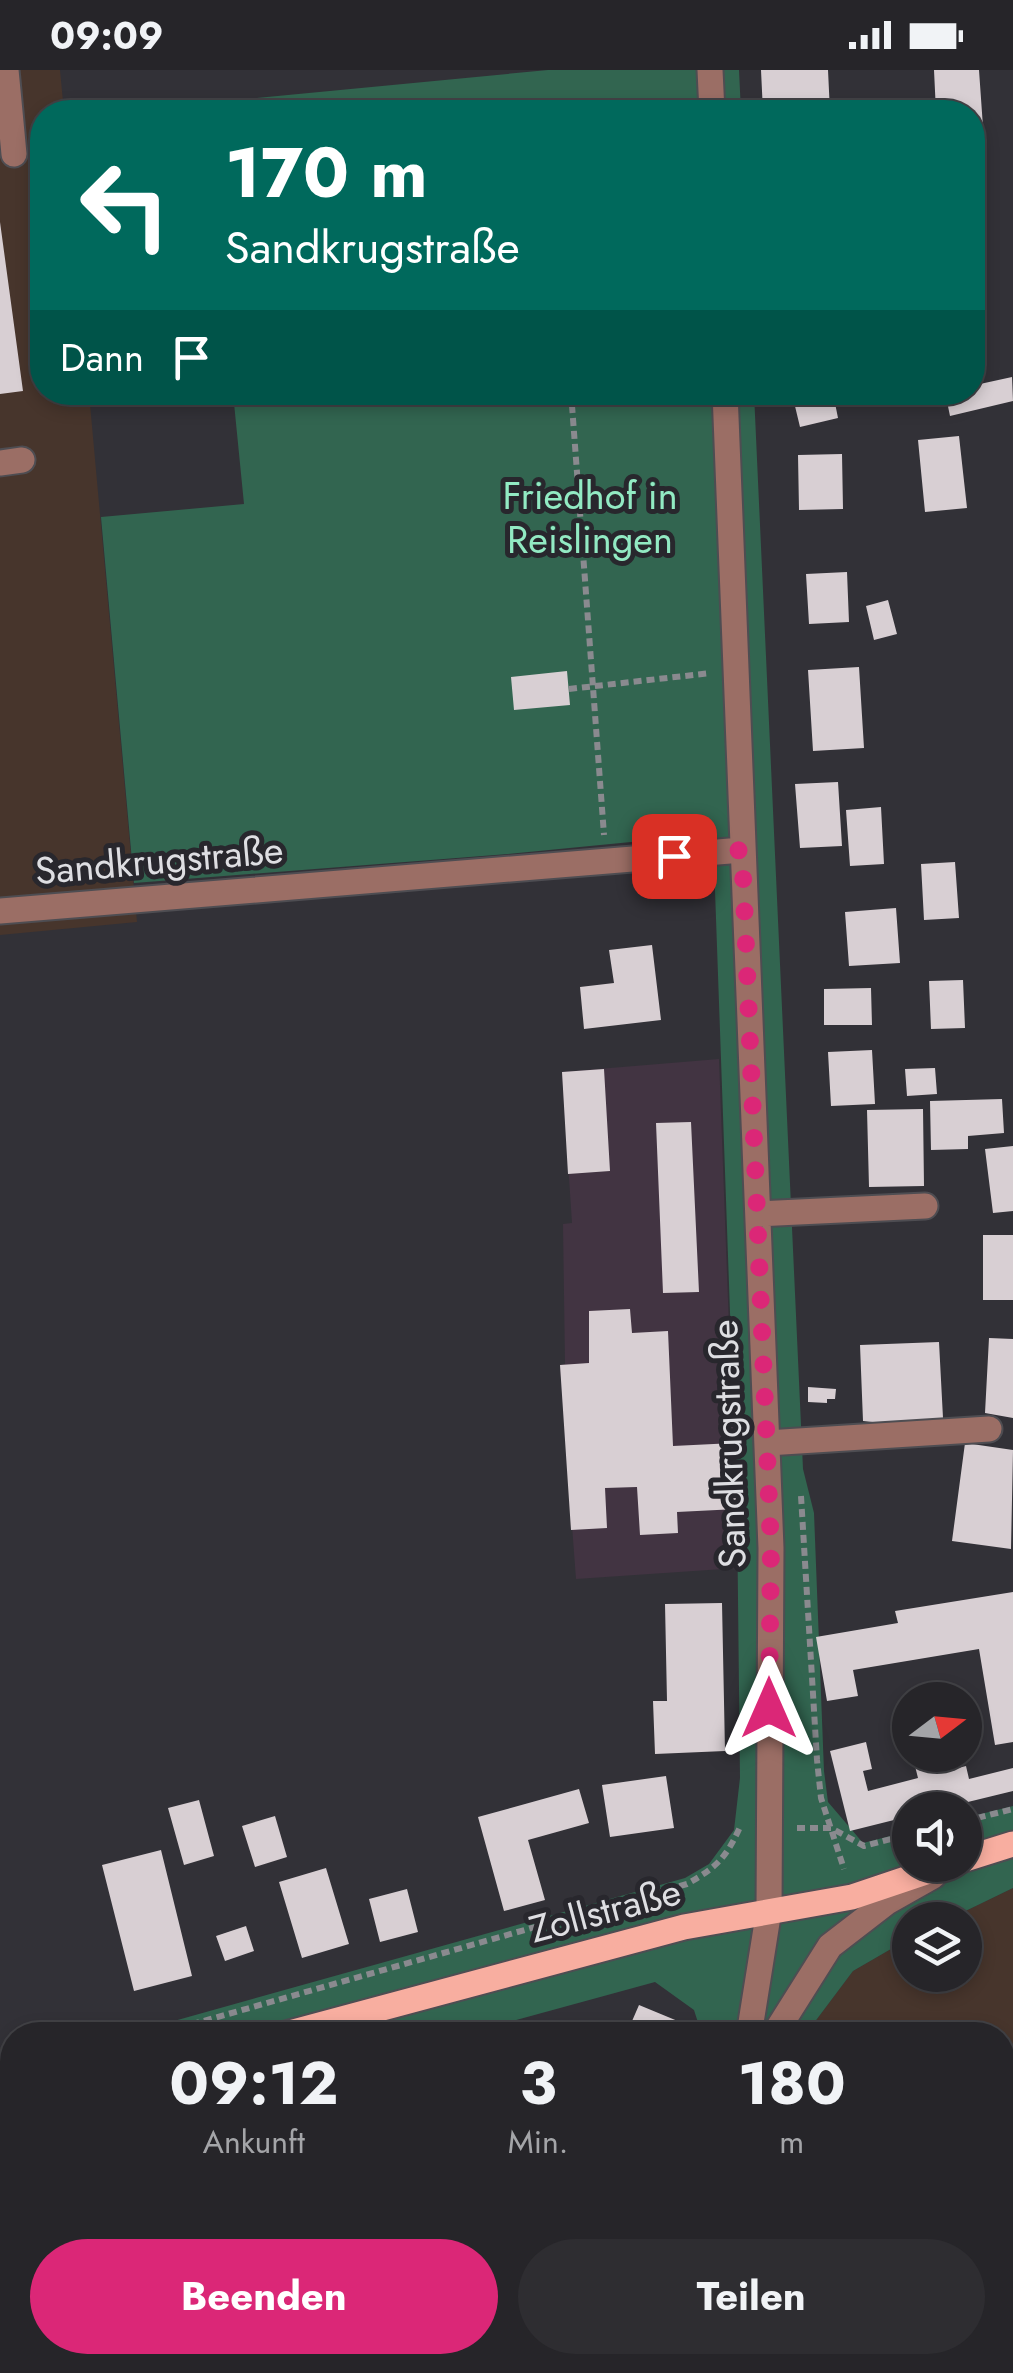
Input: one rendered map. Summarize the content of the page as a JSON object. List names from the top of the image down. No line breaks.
{"streets":{"main road":["Zollstraße"],"street":["Sandkrugstraße"]},"crossings":[["Sandkrugstraße","Zollstraße"]],"parks":["Friedhof in Reislingen"],"north":"right","page":{"status":"09:09","turn":["170 m","Sandkrugstraße"],"then":"Dann","eta":["09:12","Ankunft","3","Min.","180","m"],"buttons":["Beenden","Teilen"]}}
